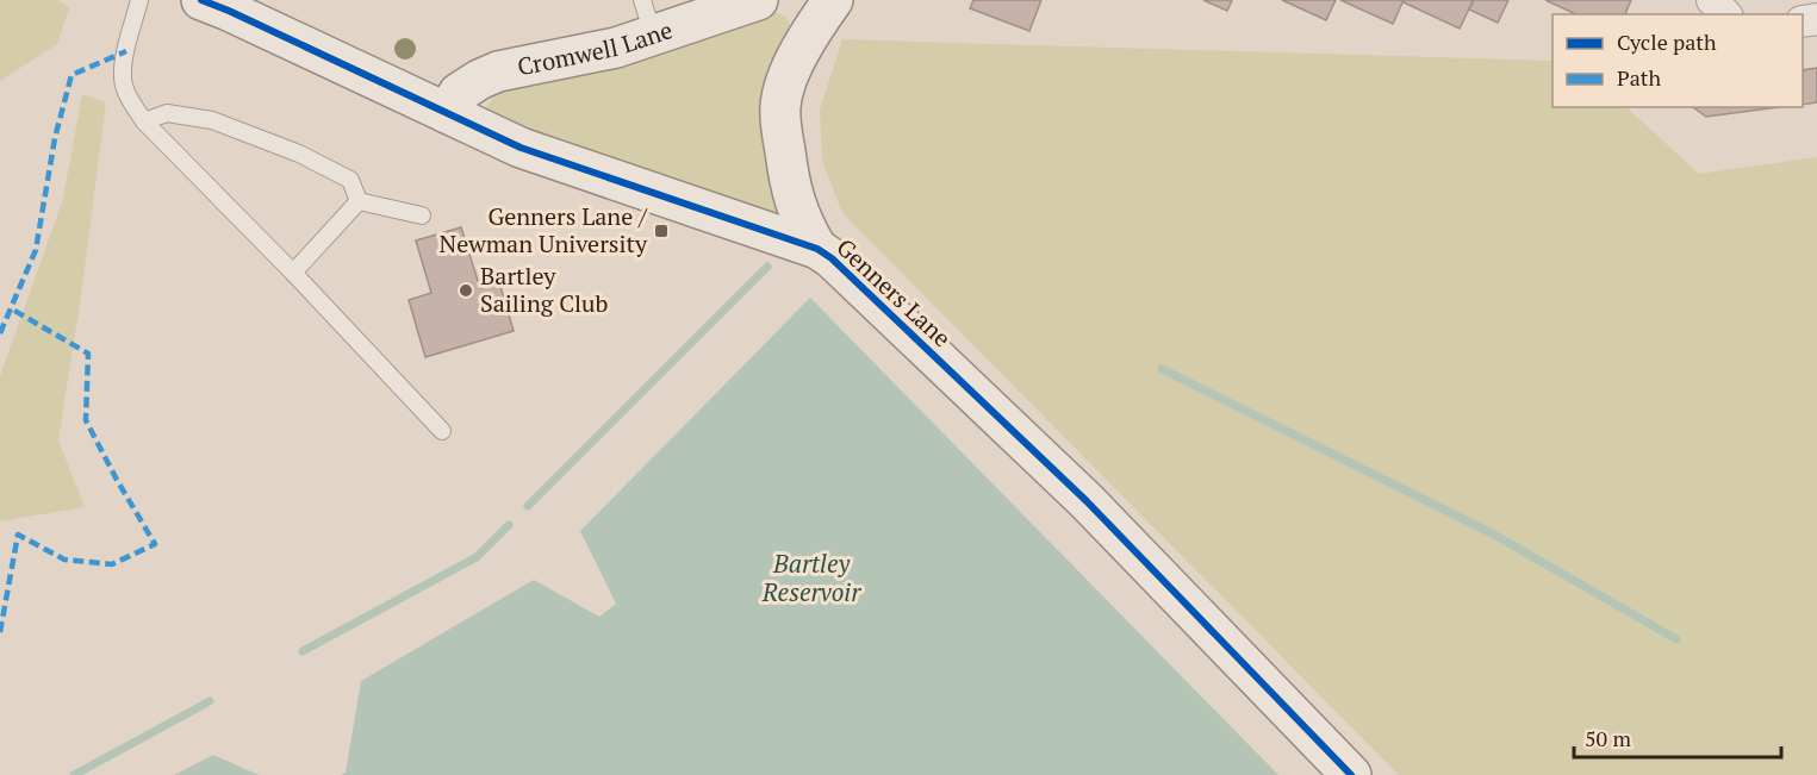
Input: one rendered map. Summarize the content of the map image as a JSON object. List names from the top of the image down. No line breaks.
{"streets":{"street":["Cromwell Lane","Genners Lane"]},"crossings":[["Cromwell Lane","Genners Lane"]],"water":["Bartley Reservoir"],"places":{"transit":["Genners Lane / Newman University"],"other":["Bartley Sailing Club"]},"legend":["Cycle path","Path"],"scale_bar":"50 m"}
